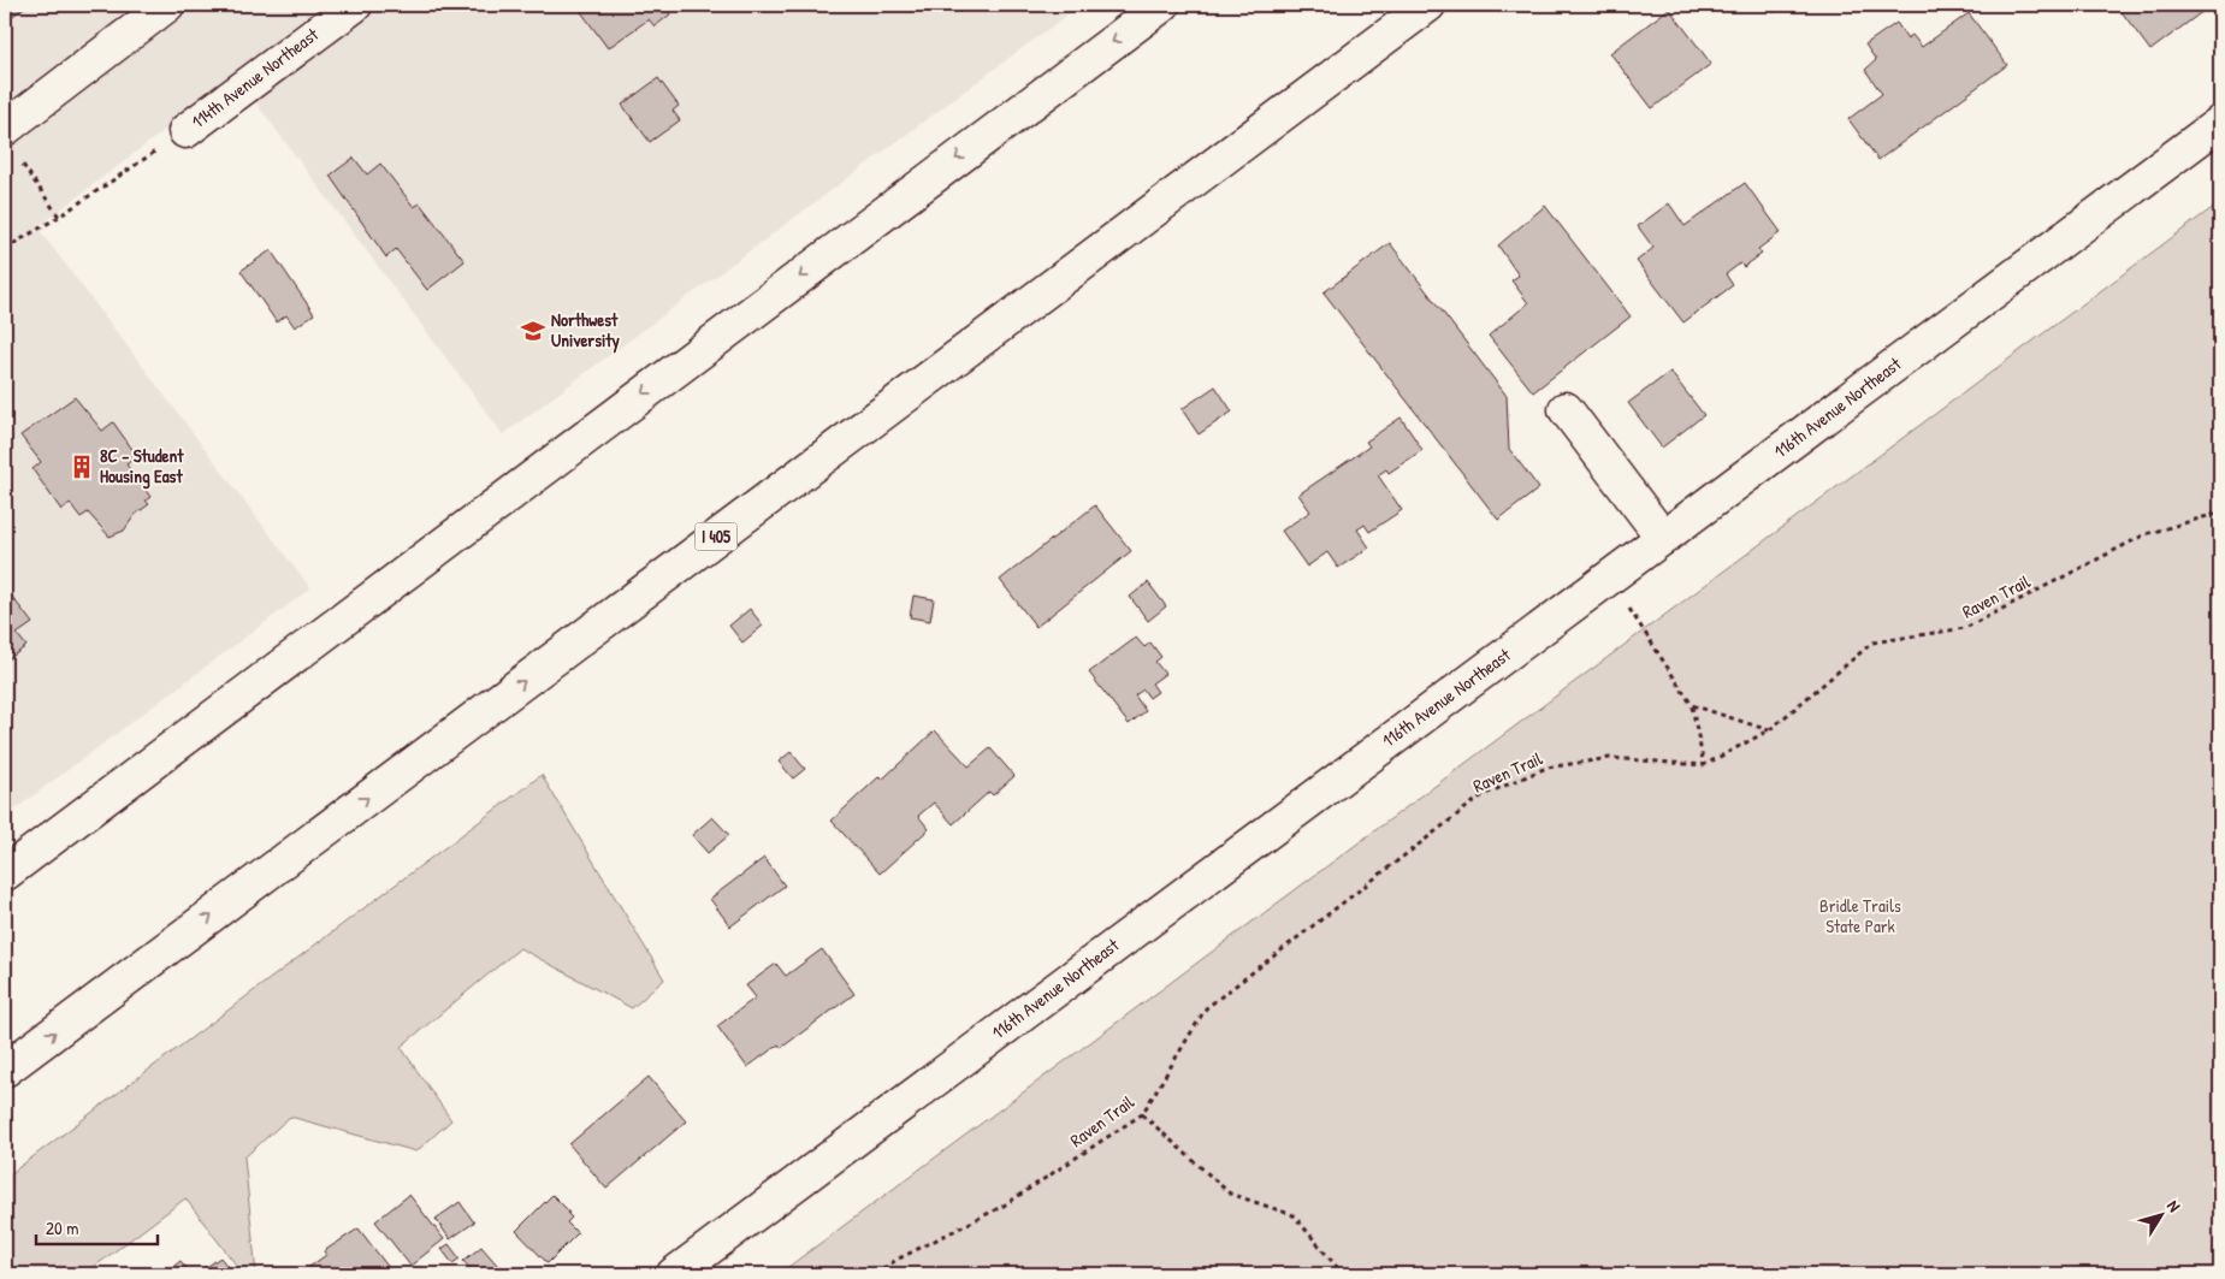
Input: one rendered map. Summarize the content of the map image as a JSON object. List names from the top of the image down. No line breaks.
{"streets":{"main road":["114th Avenue Northeast","116th Avenue Northeast","I 405"],"path":["Raven Trail"]},"parks":["Bridle Trails State Park"],"places":{"school or university":["Northwest University"],"building":["8C - Student Housing East"]},"scale_bar":"20 m","north":"top right"}
